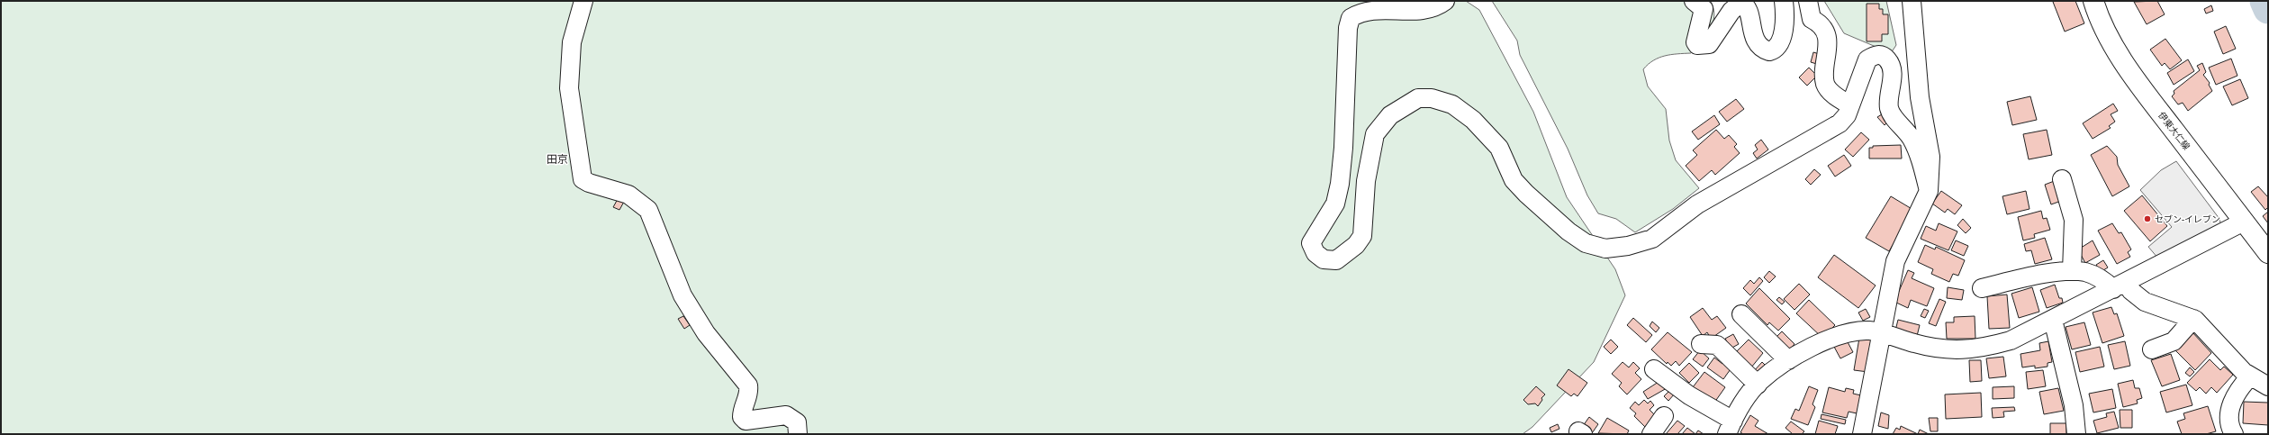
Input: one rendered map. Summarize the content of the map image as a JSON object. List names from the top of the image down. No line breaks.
{"streets":{"main road":["伊東大仁線"]},"districts":["田京"],"places":["セブン-イレブン"]}
